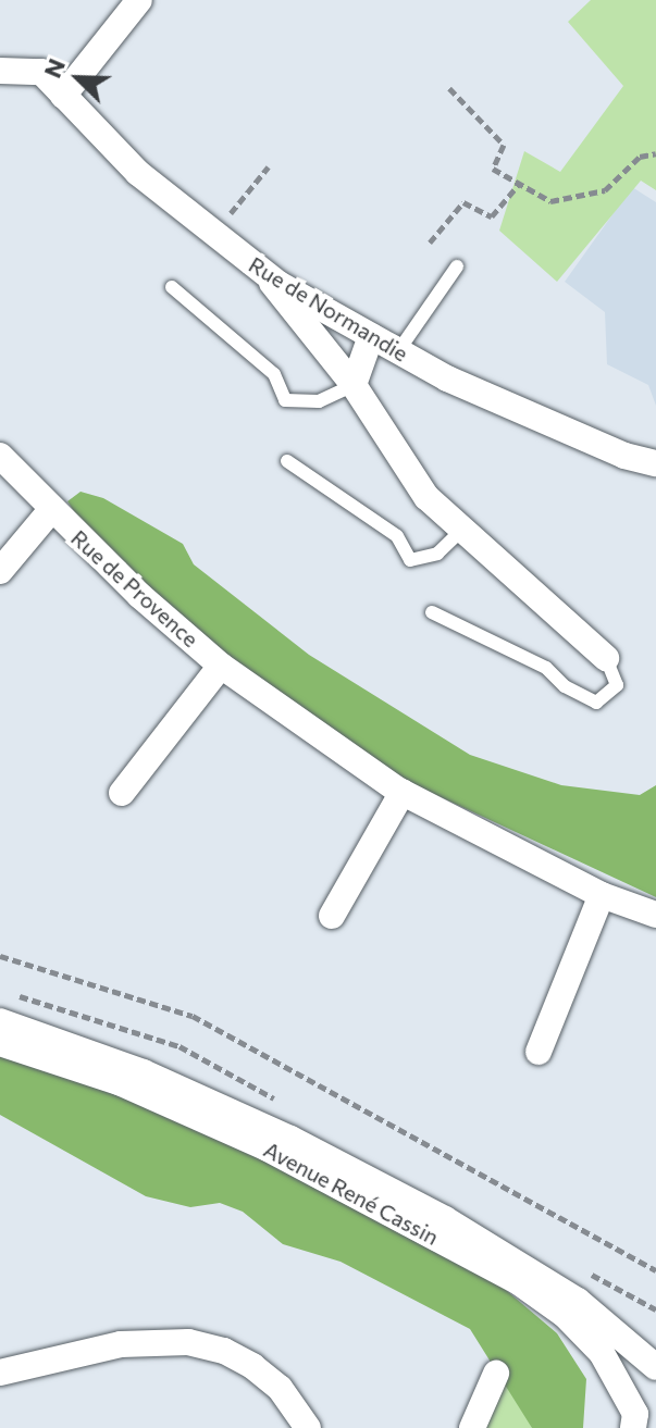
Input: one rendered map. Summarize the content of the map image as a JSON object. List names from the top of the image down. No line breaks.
{"streets":{"street":["Rue de Normandie","Rue de Provence","Avenue René Cassin"]},"north":"top left"}
